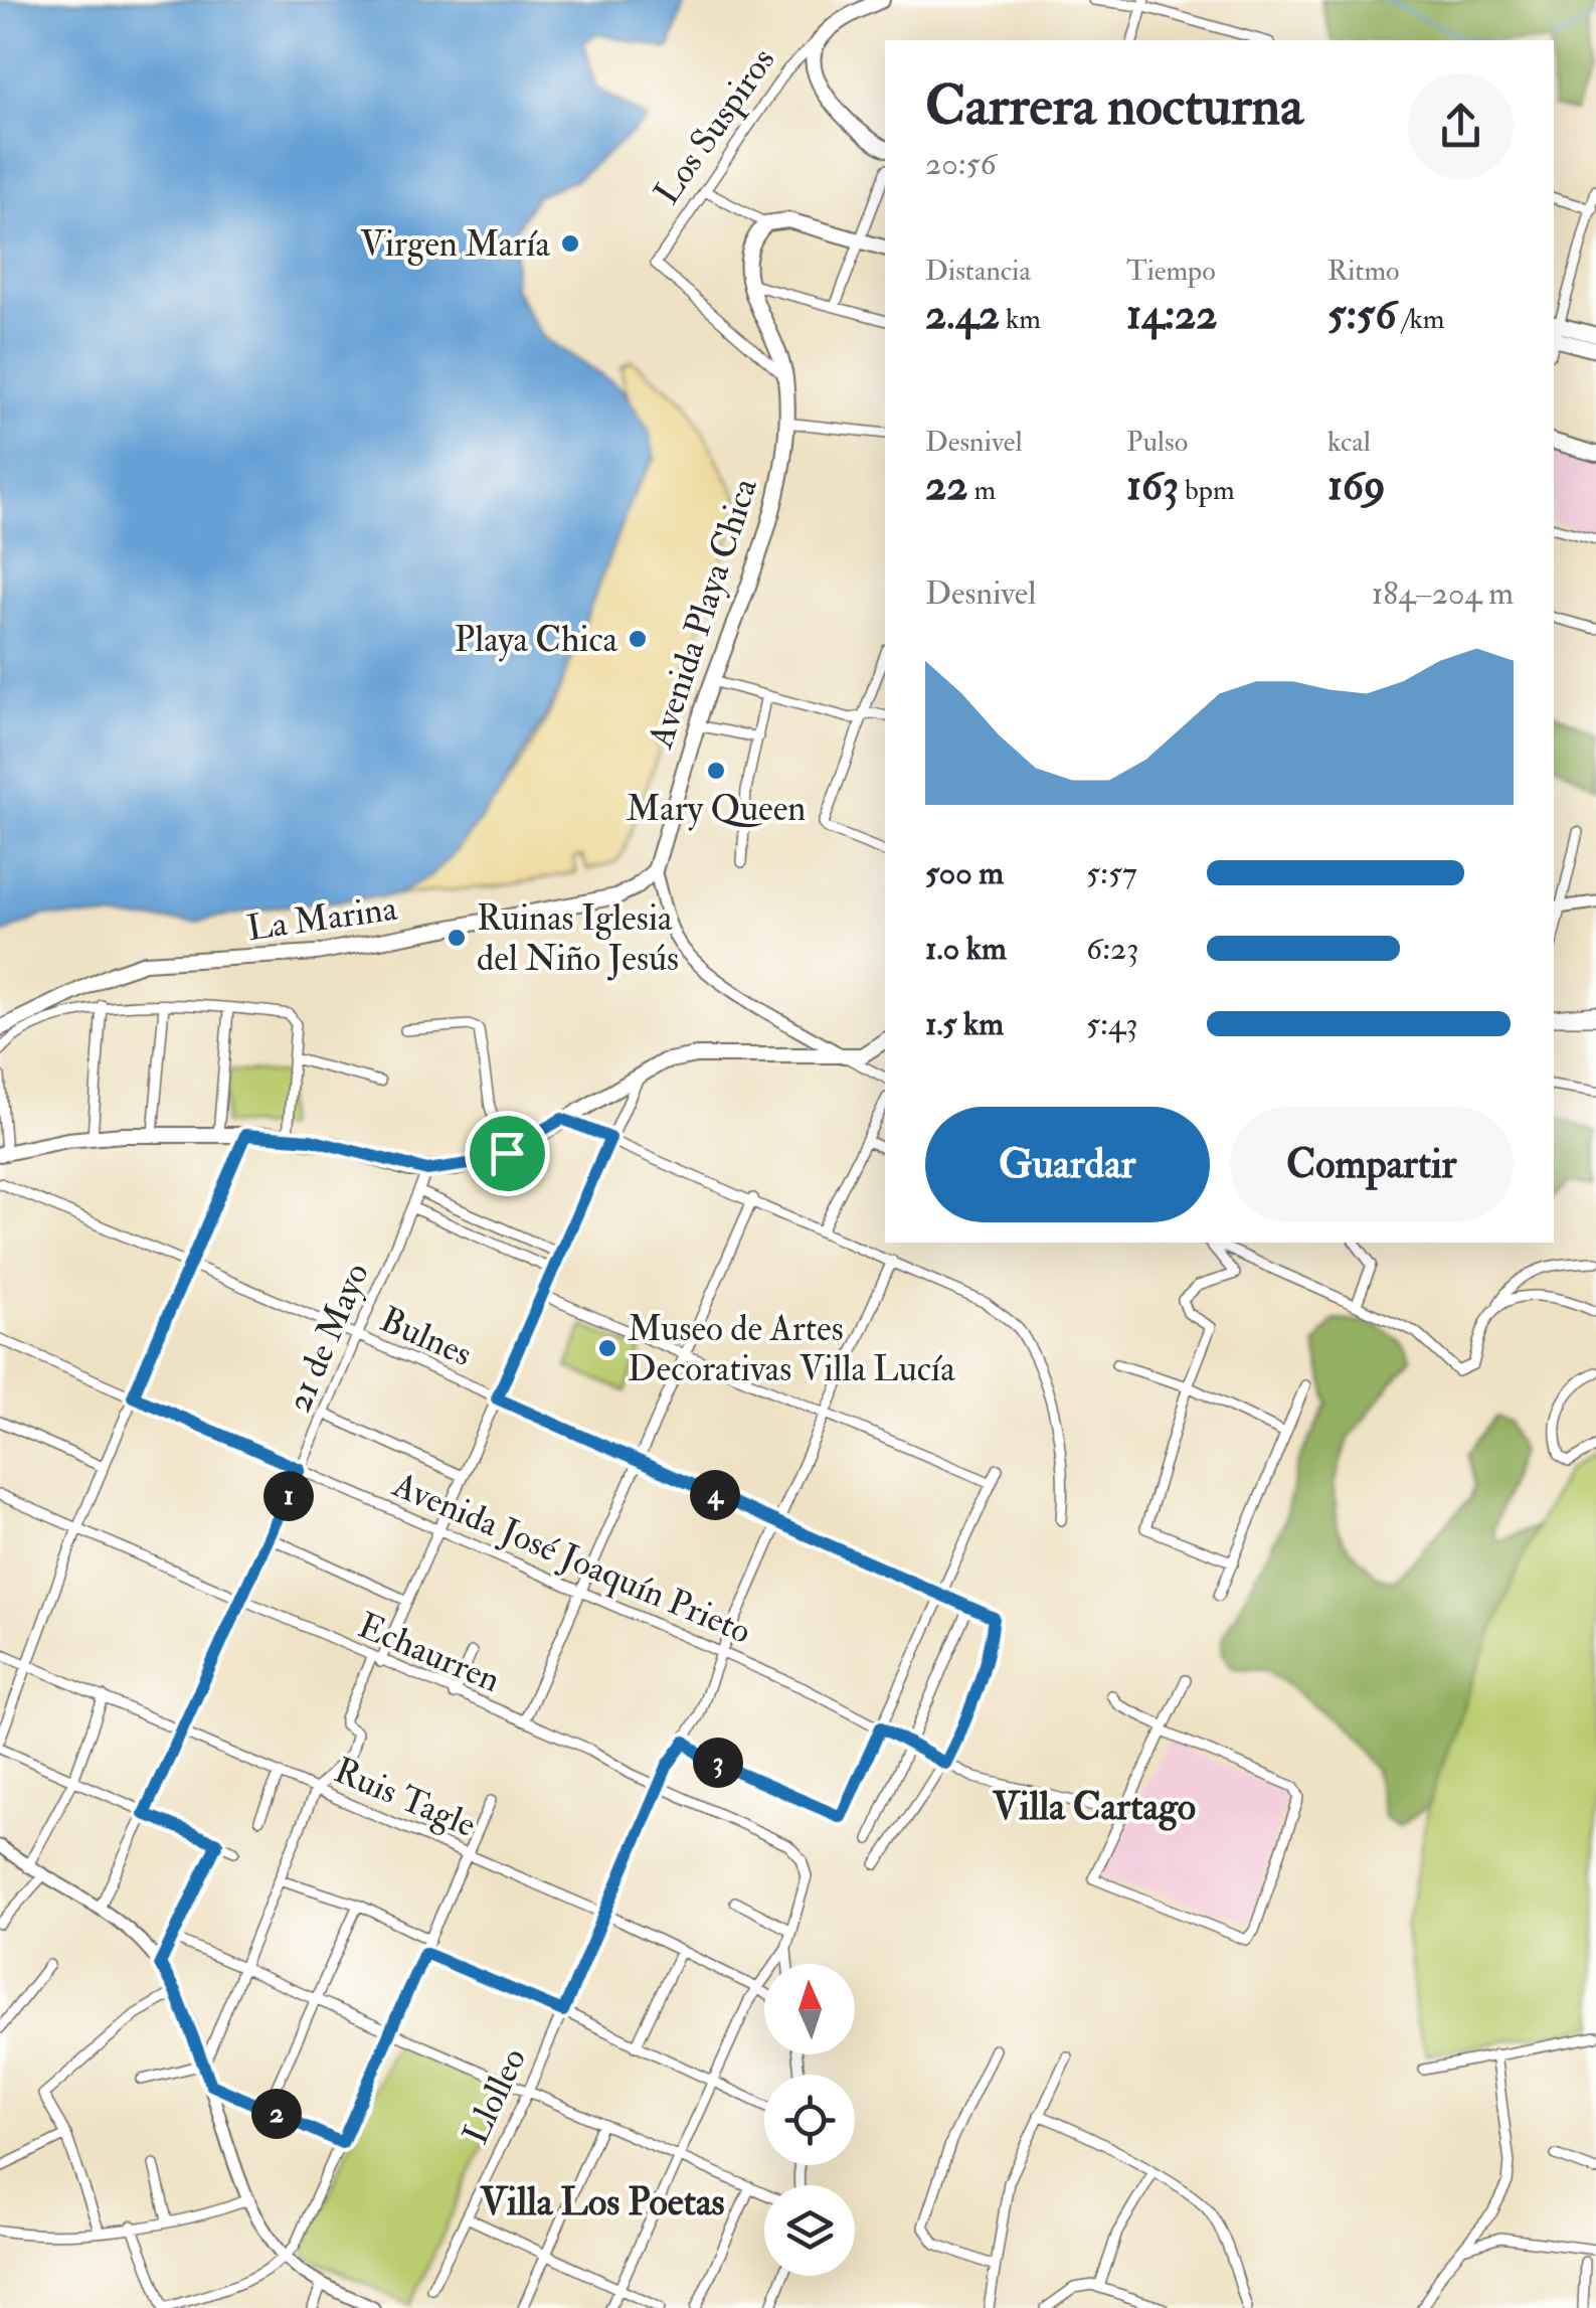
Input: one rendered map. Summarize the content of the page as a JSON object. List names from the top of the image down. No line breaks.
{"streets":{"main road":["Los Suspiros","Avenida Playa Chica","La Marina"],"street":["Bulnes","21 de Mayo","Avenida José Joaquín Prieto","Echaurren","Ruis Tagle","Llolleo"]},"crossings":[["Los Suspiros","Avenida Playa Chica"],["Avenida Playa Chica","La Marina"],["Bulnes","21 de Mayo"],["Bulnes","Avenida José Joaquín Prieto"],["Bulnes","Llolleo"],["21 de Mayo","Avenida José Joaquín Prieto"],["21 de Mayo","Echaurren"],["21 de Mayo","Ruis Tagle"],["Avenida José Joaquín Prieto","Llolleo"],["Echaurren","Llolleo"],["Ruis Tagle","Llolleo"]],"districts":["Villa Cartago","Villa Los Poetas"],"places":["Virgen María","Playa Chica","Mary Queen","Ruinas Iglesia del Niño Jesús","Museo de Artes Decorativas Villa Lucía"],"north":"top","page":{"heading":["Carrera nocturna","20:56"],"stats":[["Distancia","2.42 km"],["Tiempo","14:22"],["Ritmo","5:56 /km"],["Desnivel","22 m"],["Pulso","163 bpm"],["kcal","169"]],"chart":["Desnivel","184–204 m"],"list":[{"name":"500 m","note":"5:57"},{"name":"1.0 km","note":"6:23"},{"name":"1.5 km","note":"5:43"}],"buttons":["Guardar","Compartir"],"pins":["4","1","3","2"]}}
